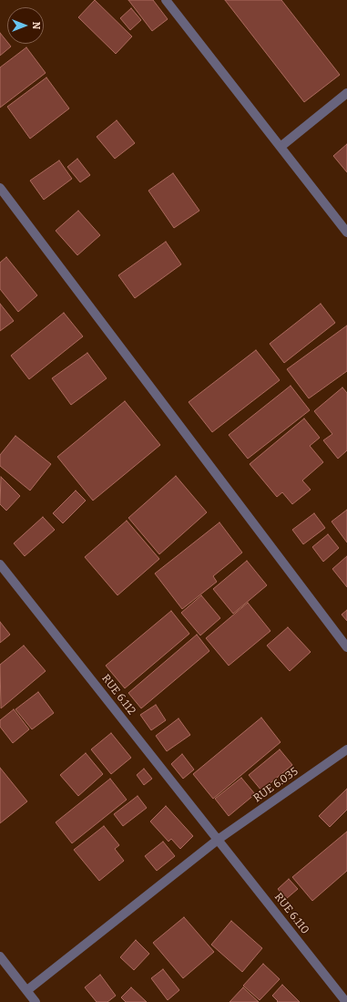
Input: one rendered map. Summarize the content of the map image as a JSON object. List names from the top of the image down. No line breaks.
{"streets":{"street":["RUE 6.112","RUE 6.035","RUE 6.110"]},"crossings":[["RUE 6.112","RUE 6.035"],["RUE 6.112","RUE 6.110"],["RUE 6.035","RUE 6.110"]],"north":"right"}
